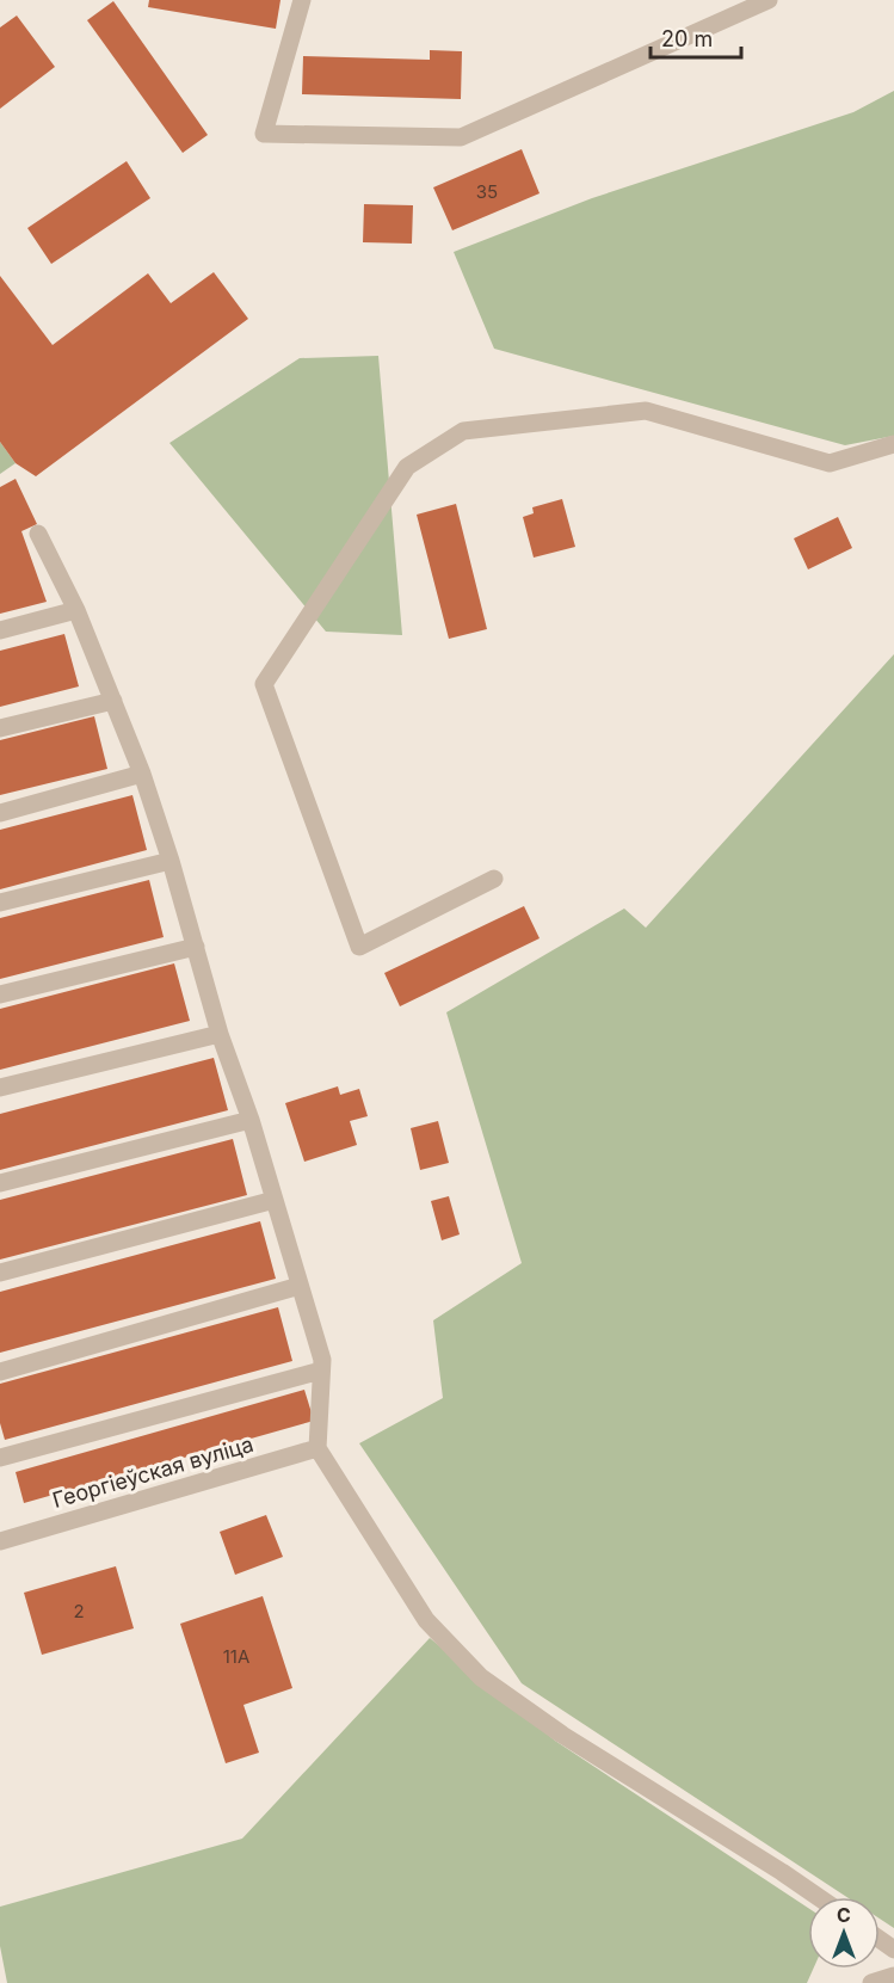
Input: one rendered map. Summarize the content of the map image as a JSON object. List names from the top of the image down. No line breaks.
{"streets":{"street":["Георгіеўская вуліца"]},"house_numbers":["35","2","11А"],"scale_bar":"20 m","north":"top"}
